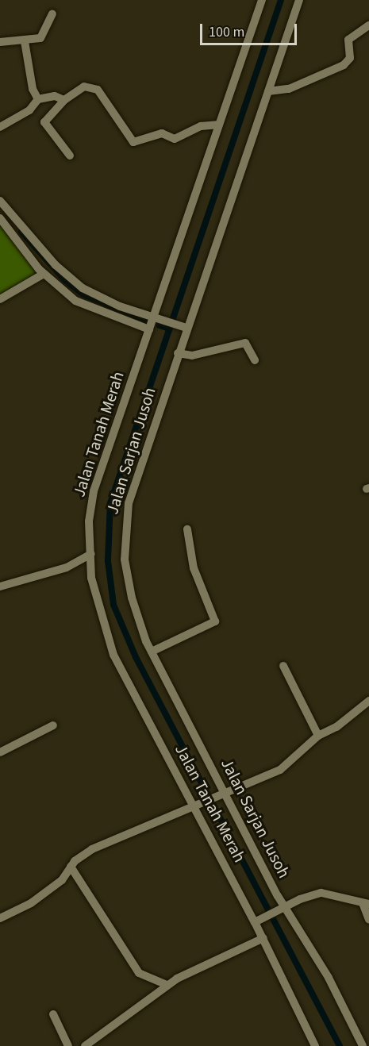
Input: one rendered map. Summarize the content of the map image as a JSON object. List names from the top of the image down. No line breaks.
{"streets":{"street":["Jalan Tanah Merah","Jalan Sarjan Jusoh"]},"scale_bar":"100 m"}
